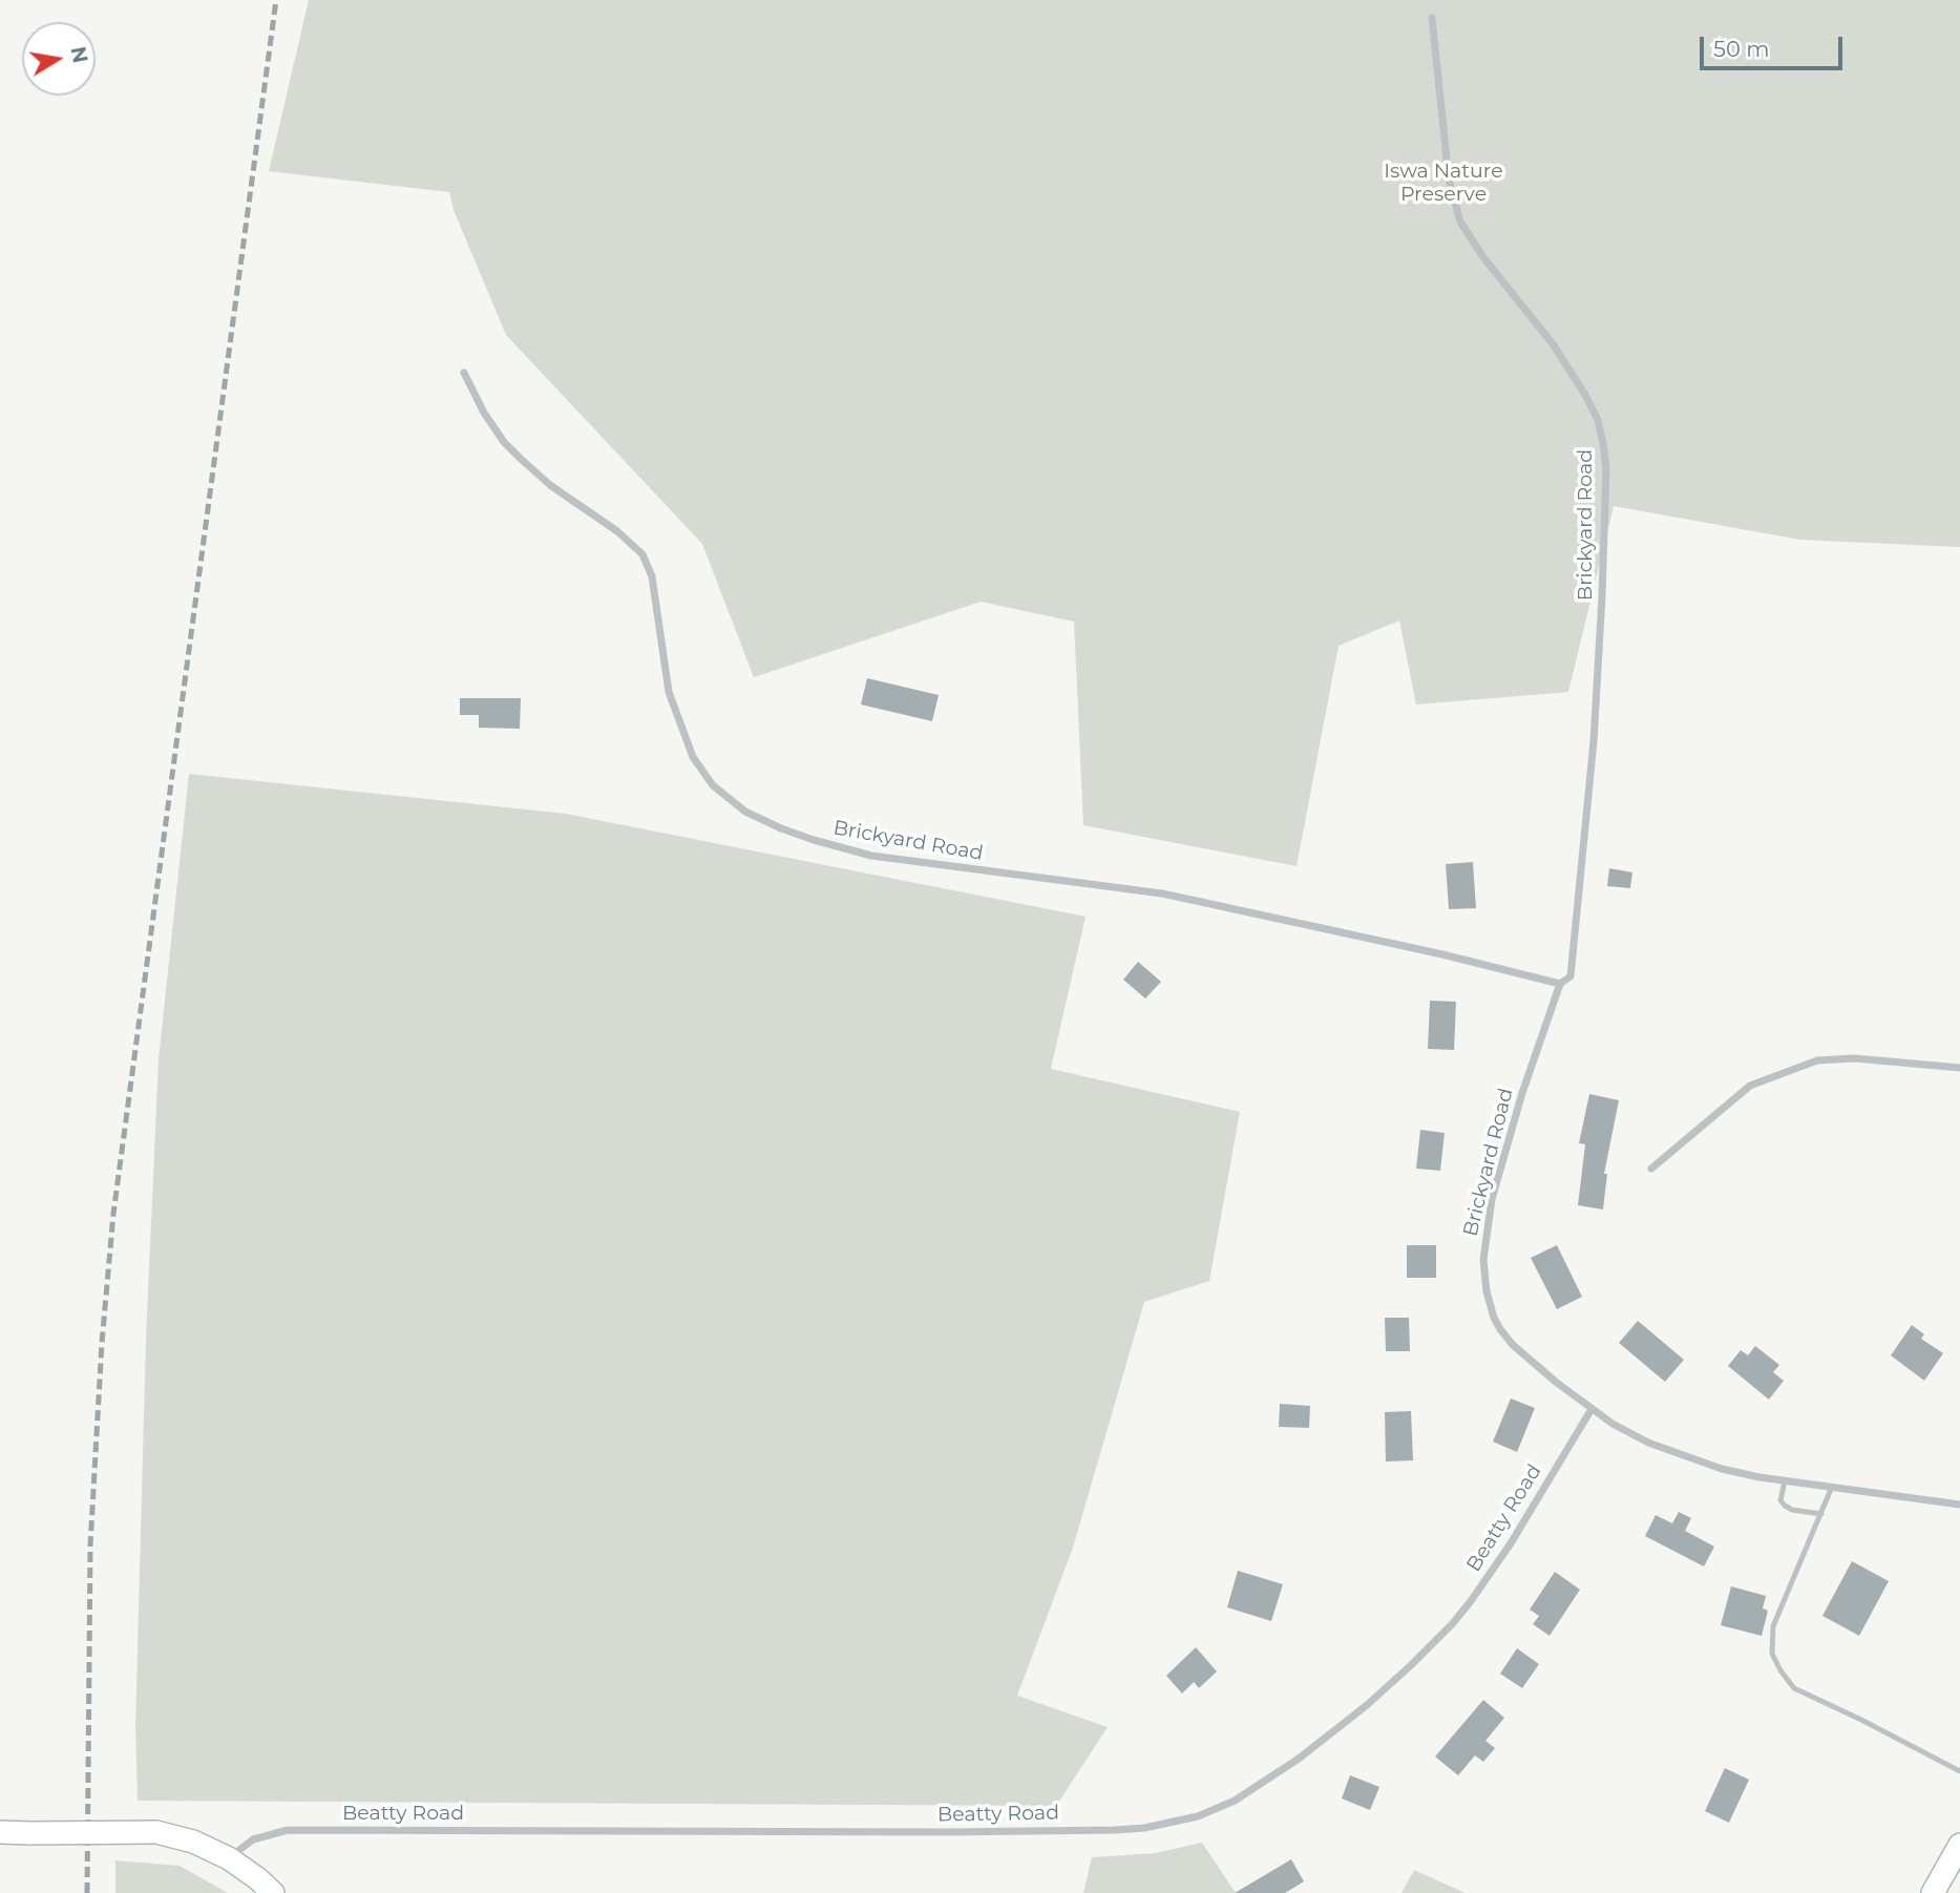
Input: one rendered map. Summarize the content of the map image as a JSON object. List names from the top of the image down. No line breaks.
{"streets":{"street":["Brickyard Road","Beatty Road"]},"crossings":[["Brickyard Road","Beatty Road"]],"parks":["Iswa Nature Preserve"],"scale_bar":"50 m","north":"right"}
